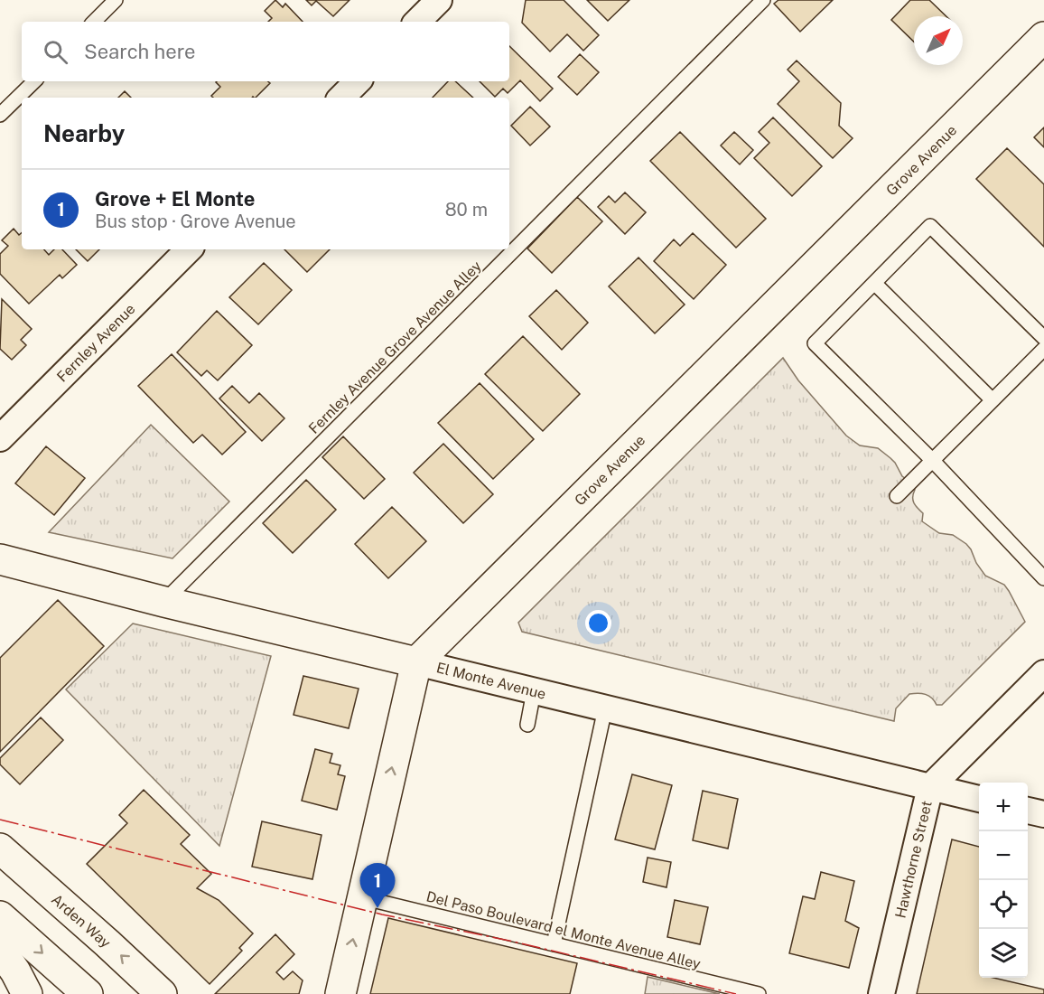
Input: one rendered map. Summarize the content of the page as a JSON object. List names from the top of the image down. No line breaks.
{"streets":{"main road":["Grove Avenue","El Monte Avenue","Arden Way"],"street":["Fernley Avenue","Hawthorne Street"],"lane":["Fernley Avenue Grove Avenue Alley","Del Paso Boulevard el Monte Avenue Alley"]},"crossings":[["Grove Avenue","El Monte Avenue"],["Fernley Avenue Grove Avenue Alley","El Monte Avenue"],["El Monte Avenue","Hawthorne Street"]],"north":"top right","page":{"search":"Search here","heading":"Nearby","list":[{"mark":"1","name":"Grove + El Monte","note":"Bus stop · Grove Avenue","value":"80 m"}],"map_buttons":["+","−"],"pins":"1"}}
